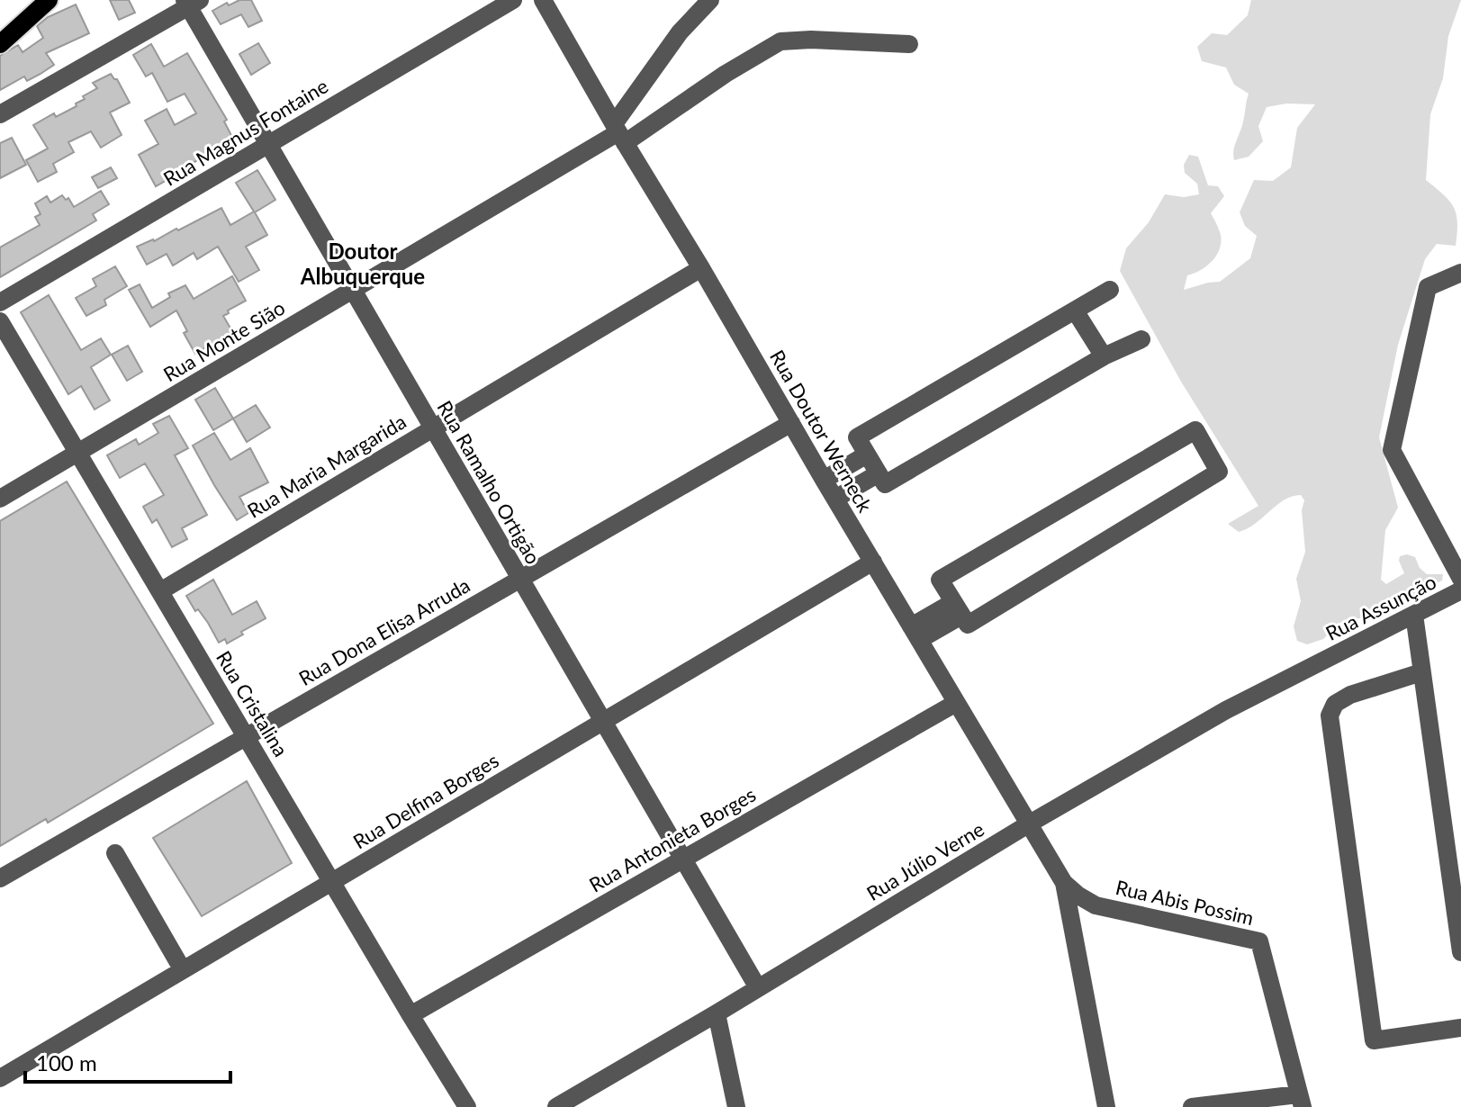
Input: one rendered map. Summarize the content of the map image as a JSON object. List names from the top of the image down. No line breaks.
{"streets":{"street":["Rua Magnus Fontaine","Rua Monte Sião","Rua Doutor Werneck","Rua Maria Margarida","Rua Ramalho Ortigão","Rua Assunção","Rua Dona Elisa Arruda","Rua Cristalina","Rua Delfina Borges","Rua Antonieta Borges","Rua Júlio Verne","Rua Abis Possim"]},"crossings":[["Rua Magnus Fontaine","Rua Ramalho Ortigão"],["Rua Monte Sião","Rua Doutor Werneck"],["Rua Monte Sião","Rua Ramalho Ortigão"],["Rua Monte Sião","Rua Cristalina"],["Rua Doutor Werneck","Rua Maria Margarida"],["Rua Doutor Werneck","Rua Dona Elisa Arruda"],["Rua Doutor Werneck","Rua Delfina Borges"],["Rua Doutor Werneck","Rua Antonieta Borges"],["Rua Doutor Werneck","Rua Júlio Verne"],["Rua Doutor Werneck","Rua Abis Possim"],["Rua Maria Margarida","Rua Ramalho Ortigão"],["Rua Maria Margarida","Rua Cristalina"],["Rua Ramalho Ortigão","Rua Dona Elisa Arruda"],["Rua Ramalho Ortigão","Rua Delfina Borges"],["Rua Ramalho Ortigão","Rua Antonieta Borges"],["Rua Ramalho Ortigão","Rua Júlio Verne"],["Rua Assunção","Rua Júlio Verne"],["Rua Dona Elisa Arruda","Rua Cristalina"],["Rua Cristalina","Rua Delfina Borges"],["Rua Cristalina","Rua Antonieta Borges"]],"districts":["Doutor Albuquerque"],"scale_bar":"100 m"}
